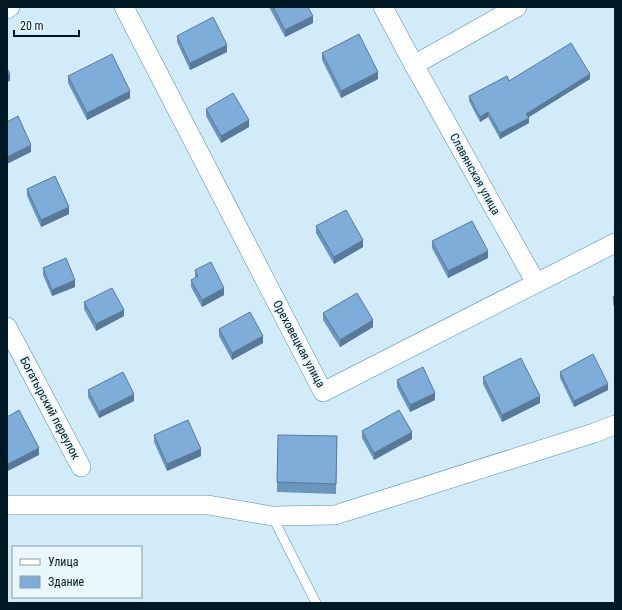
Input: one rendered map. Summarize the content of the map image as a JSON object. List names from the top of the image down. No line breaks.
{"streets":{"street":["Славянская улица","Ореховецкая улица","Богатырский переулок"]},"crossings":[["Славянская улица","Ореховецкая улица"]],"legend":["Улица","Здание"],"scale_bar":"20 m"}
